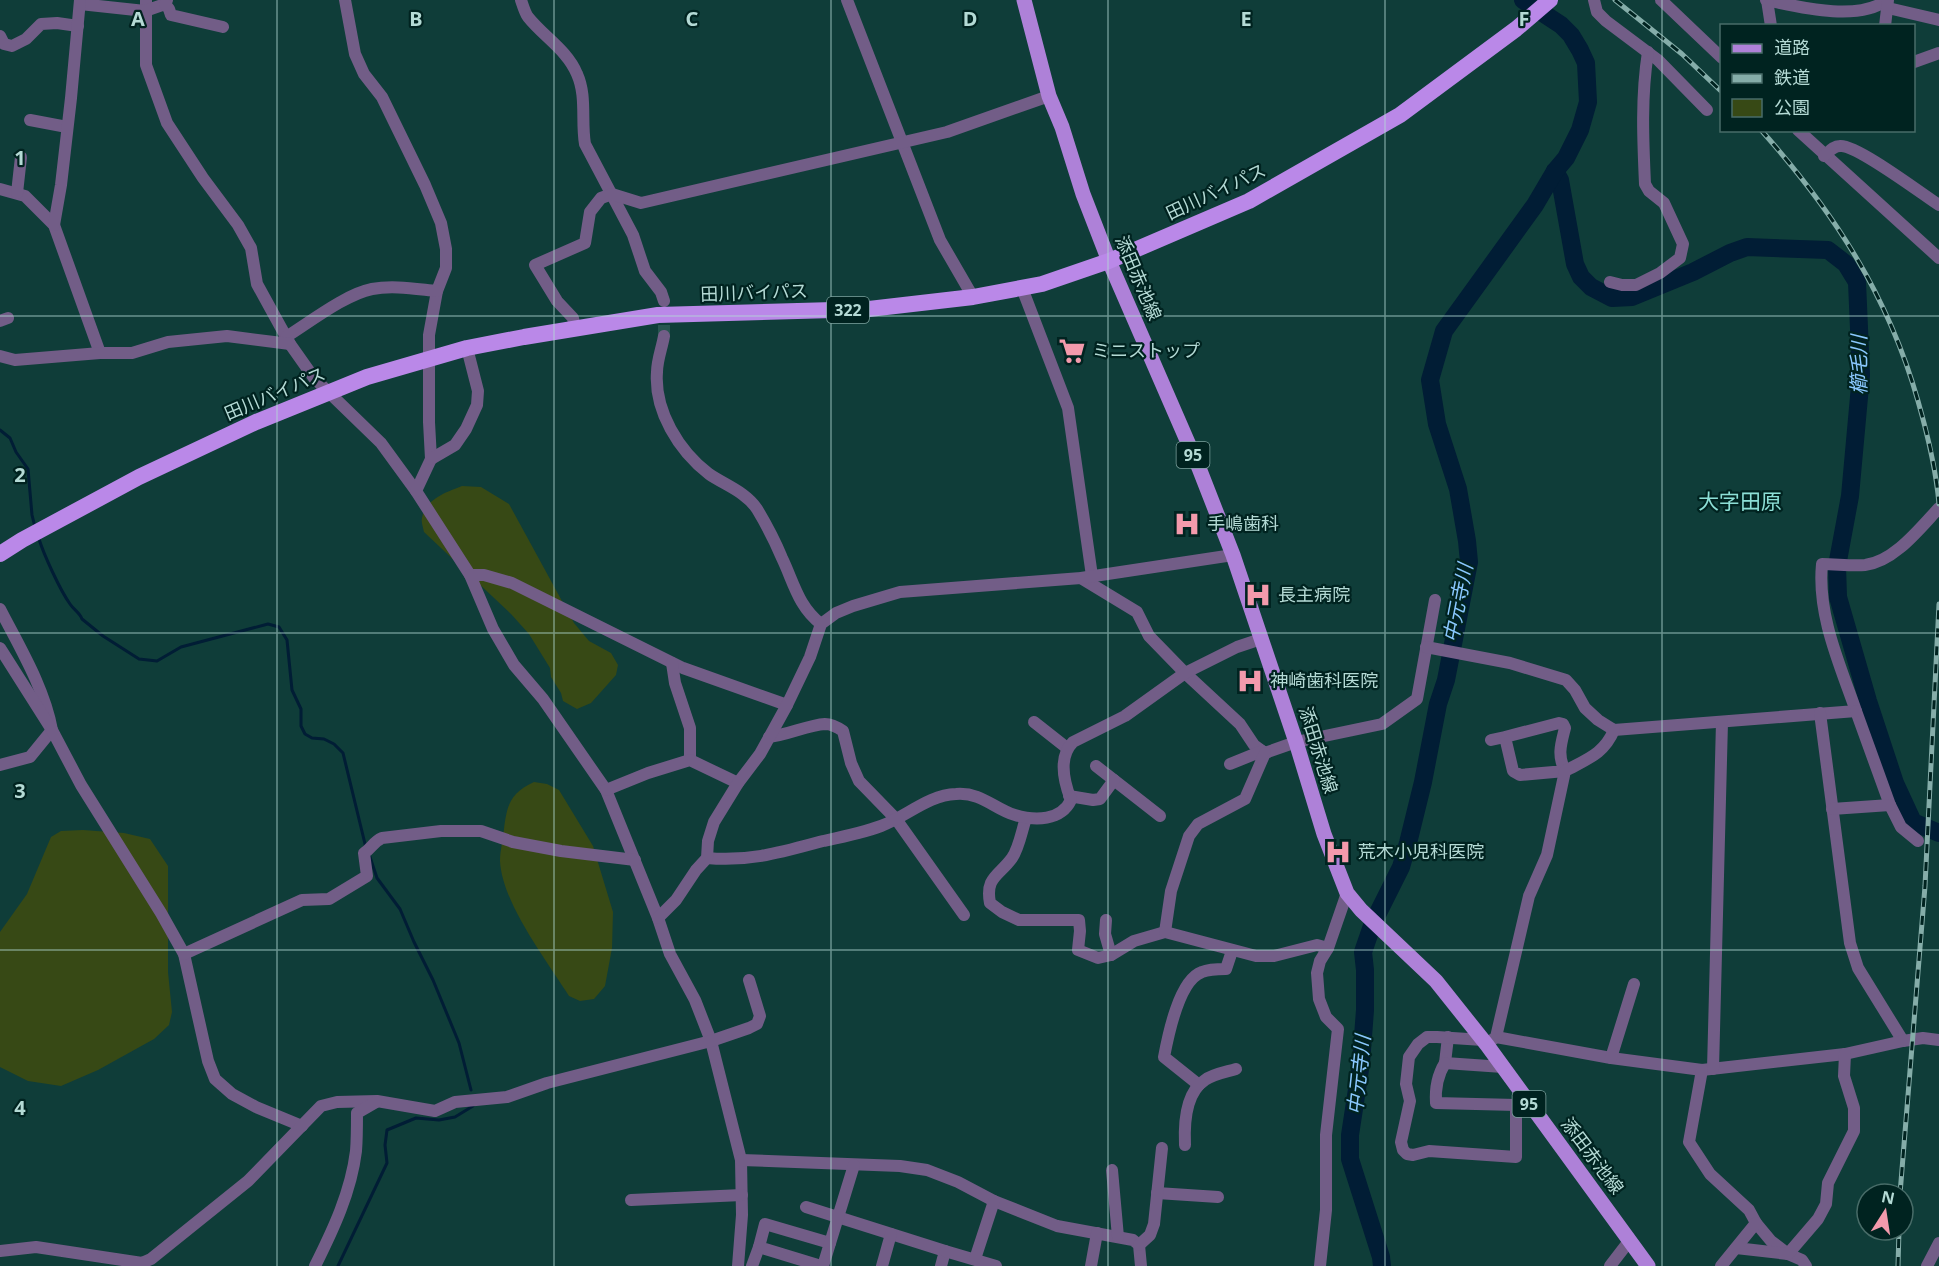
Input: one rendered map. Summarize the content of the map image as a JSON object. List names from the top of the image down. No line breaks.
{"streets":{"highway":["田川バイパス","322"],"main road":["添田赤池線","95"]},"crossings":[["田川バイパス","添田赤池線"]],"districts":["大字田原"],"water":["櫛毛川","中元寺川"],"places":{"supermarket":["ミニストップ"],"hospital":["手嶋歯科","長主病院","神崎歯科医院","荒木小児科医院"]},"legend":["道路","鉄道","公園"],"north":"top","grid":{"columns":["A","B","C","D","E","F"],"rows":["1","2","3","4"]}}
